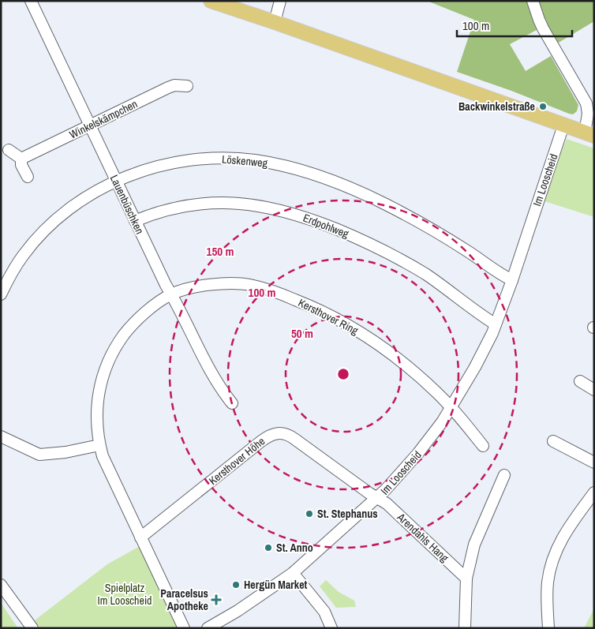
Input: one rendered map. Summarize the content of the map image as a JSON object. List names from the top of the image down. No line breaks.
{"streets":{"street":["Winkelskämpchen","Löskenweg","Im Looscheid","Lauenbüschken","Erdpohlweg","Kersthover Ring","Kersthover Höhe","Arendahls Hang"]},"crossings":[["Winkelskämpchen","Lauenbüschken"],["Löskenweg","Im Looscheid"],["Löskenweg","Lauenbüschken"],["Im Looscheid","Erdpohlweg"],["Im Looscheid","Kersthover Ring"],["Im Looscheid","Kersthover Höhe"],["Im Looscheid","Arendahls Hang"],["Lauenbüschken","Erdpohlweg"],["Lauenbüschken","Kersthover Ring"],["Kersthover Ring","Kersthover Höhe"],["Kersthover Höhe","Arendahls Hang"]],"parks":["Spielplatz Im Looscheid"],"places":{"other":["Backwinkelstraße","St. Stephanus","St. Anno","Hergün Market"],"health":["Paracelsus Apotheke"]},"scale_bar":"100 m","rings":["150 m","100 m","50 m"]}
